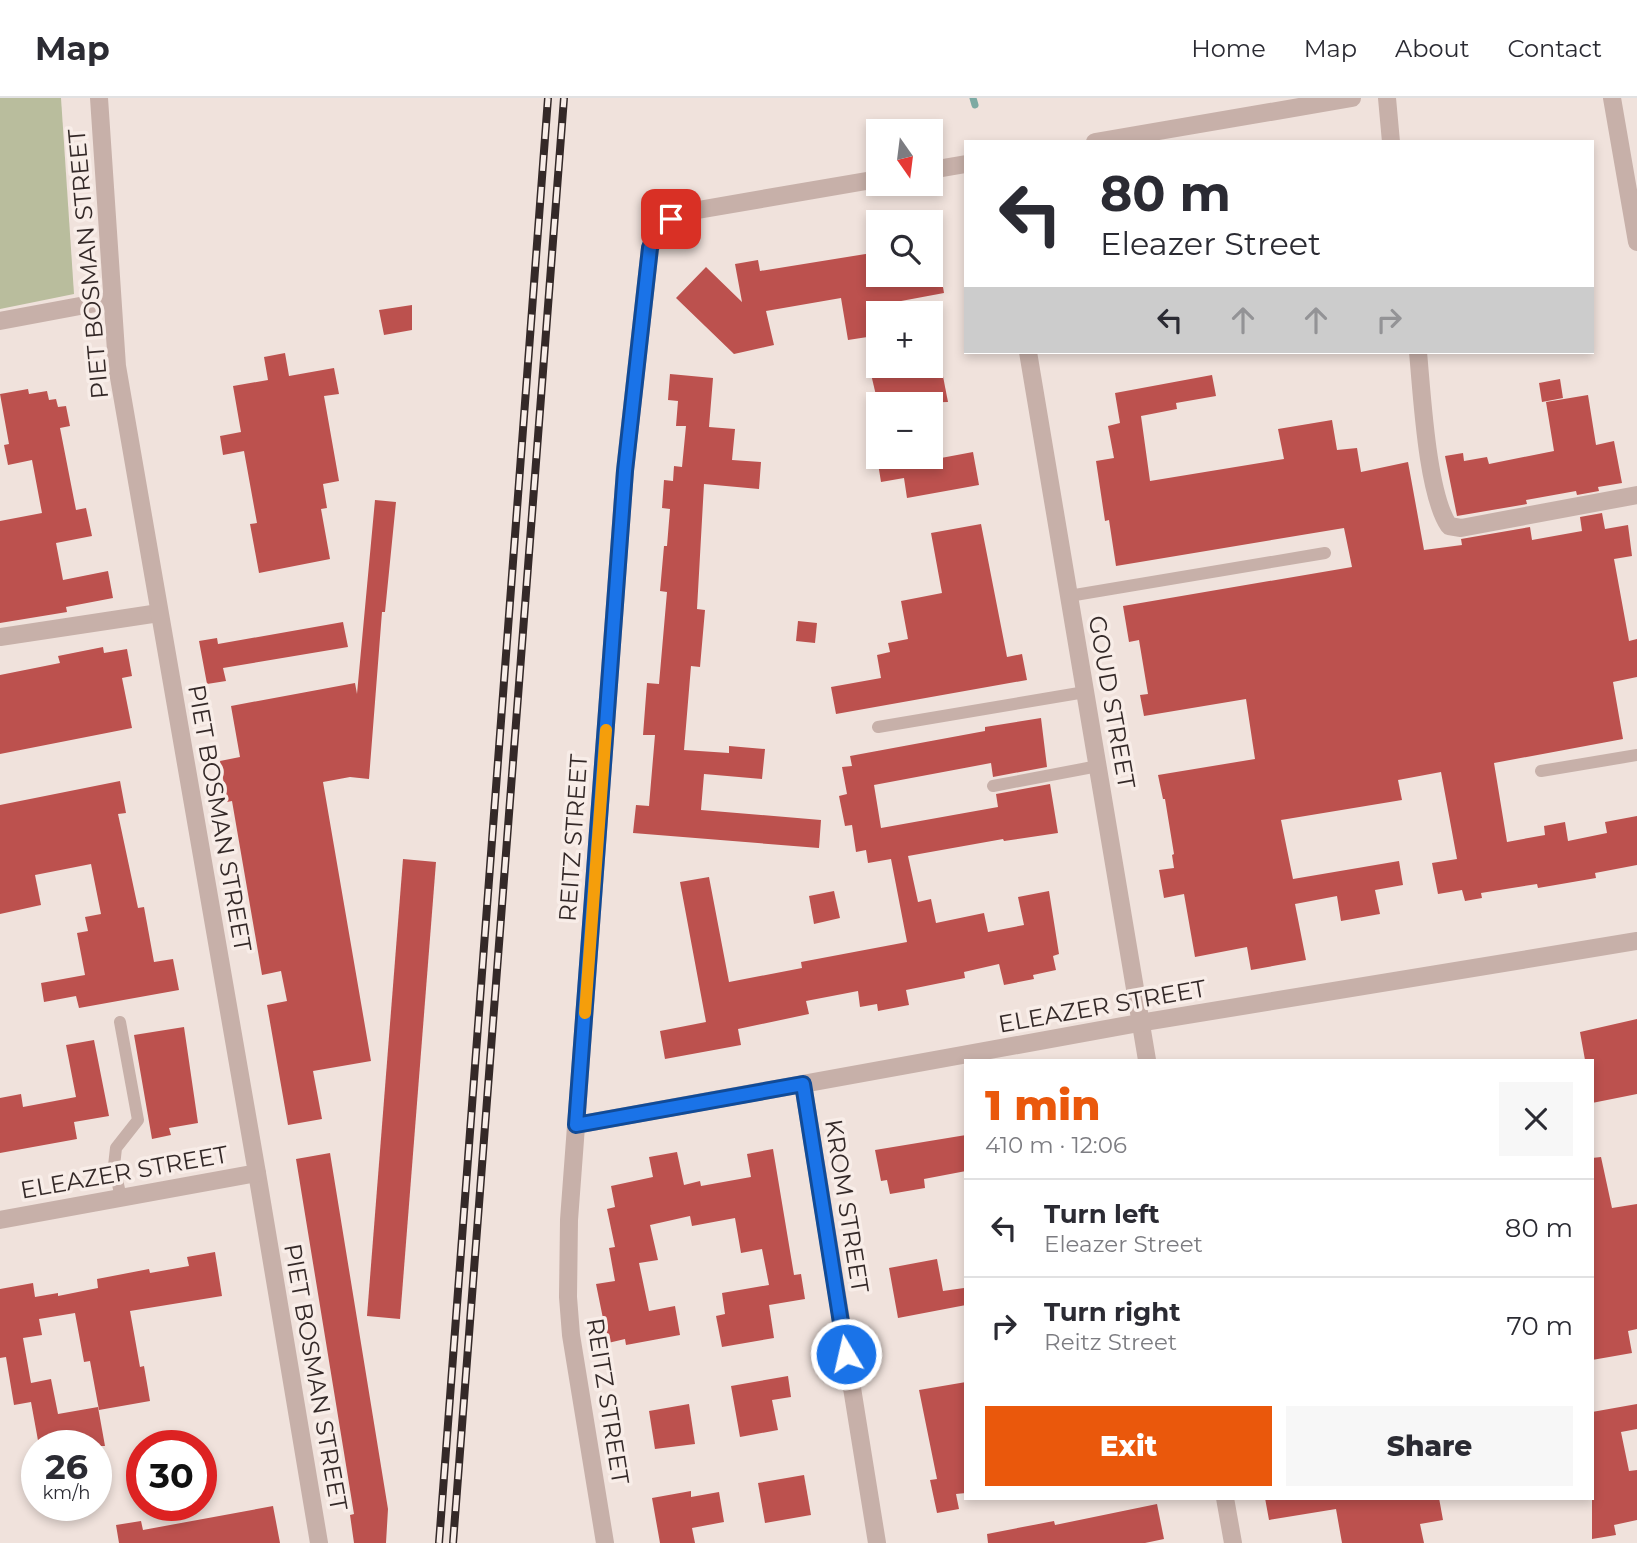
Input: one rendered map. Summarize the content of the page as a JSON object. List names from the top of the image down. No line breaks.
{"streets":{"street":["PIET BOSMAN STREET","GOUD STREET","REITZ STREET","ELEAZER STREET","KROM STREET"]},"crossings":[["PIET BOSMAN STREET","ELEAZER STREET"],["GOUD STREET","ELEAZER STREET"],["REITZ STREET","ELEAZER STREET"],["ELEAZER STREET","KROM STREET"]],"north":"bottom","page":{"header":"Map","nav":["Home","Map","About","Contact"],"map_buttons":["+","−"],"turn":["80 m","Eleazer Street"],"heading":["1 min","410 m · 12:06"],"list":[{"name":"Turn left","note":"Eleazer Street","value":"80 m"},{"name":"Turn right","note":"Reitz Street","value":"70 m"}],"buttons":["Exit","Share"],"speed":"26 km/h","limit":"30"}}
